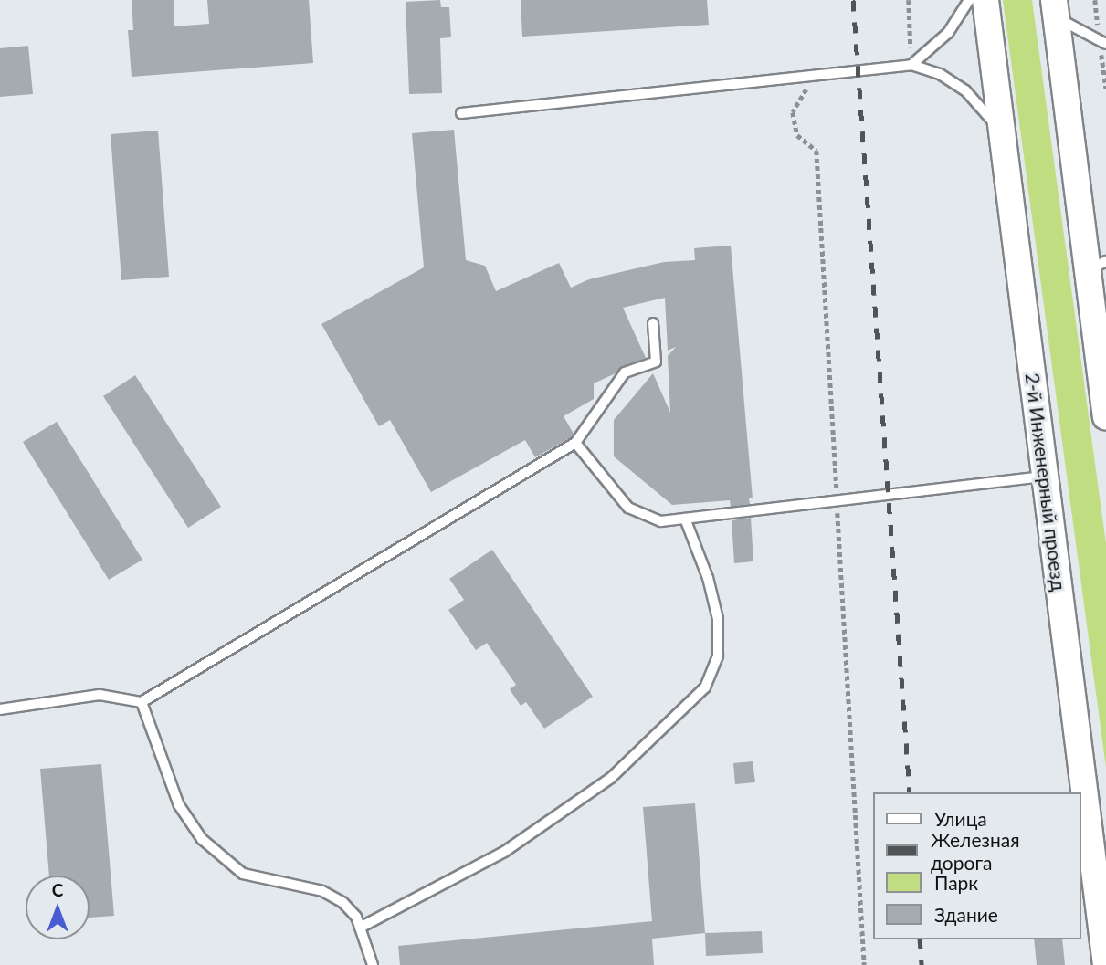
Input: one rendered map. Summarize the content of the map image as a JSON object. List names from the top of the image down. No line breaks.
{"streets":{"main road":["2-й Инженерный проезд"]},"legend":["Улица","Железная дорога","Парк","Здание"],"north":"top"}
